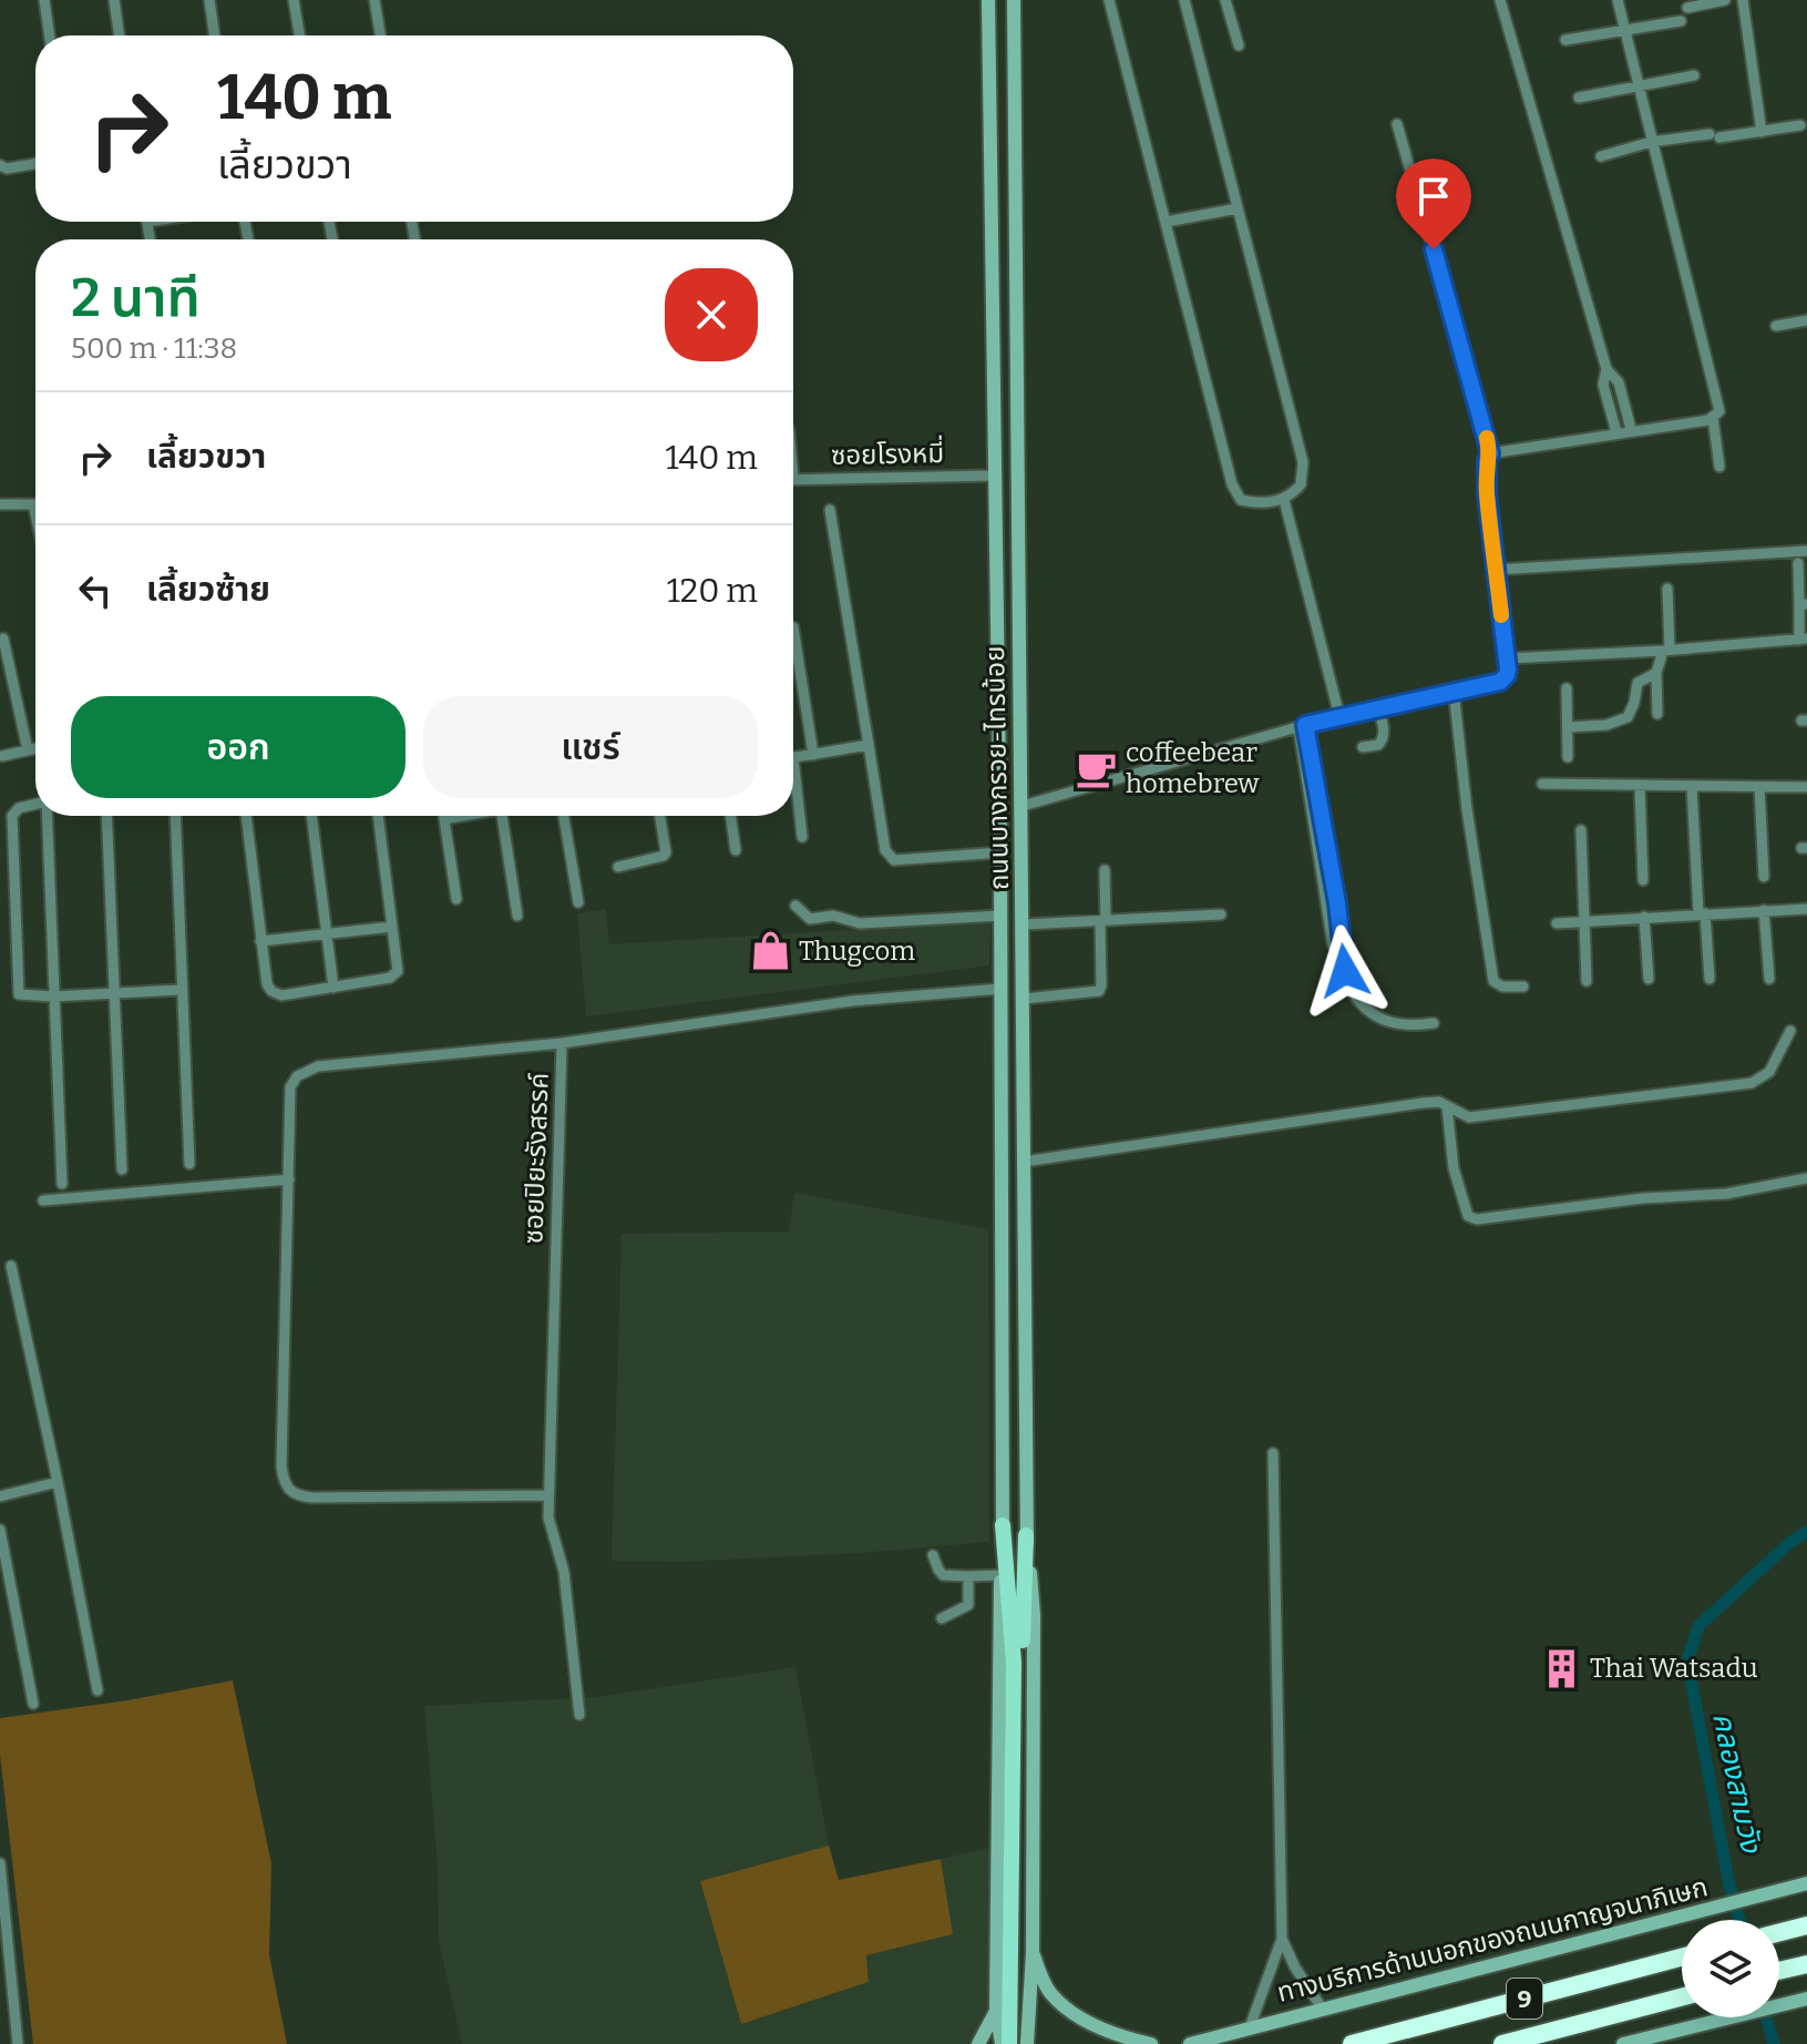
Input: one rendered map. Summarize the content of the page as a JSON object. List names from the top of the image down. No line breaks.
{"streets":{"highway":["9"],"main road":["ถนนบางกรวย-ไทรน้อย","ทางบริการด้านนอกของถนนกาญจนาภิเษก"],"street":["ซอยโรงหมี่","ซอยปิยะรังสรรค์"]},"crossings":[["ซอยโรงหมี่","ถนนบางกรวย-ไทรน้อย"],["ถนนบางกรวย-ไทรน้อย","ซอยปิยะรังสรรค์"]],"water":["คลองสามวัง"],"places":{"cafe":["coffeebear homebrew"],"shop":["Thugcom"],"building":["Thai Watsadu"]},"page":{"turn":["140 m","เลี้ยวขวา"],"heading":["2 นาที","500 m · 11:38"],"list":[{"name":"เลี้ยวขวา","value":"140 m"},{"name":"เลี้ยวซ้าย","value":"120 m"}],"buttons":["ออก","แชร์"]}}
